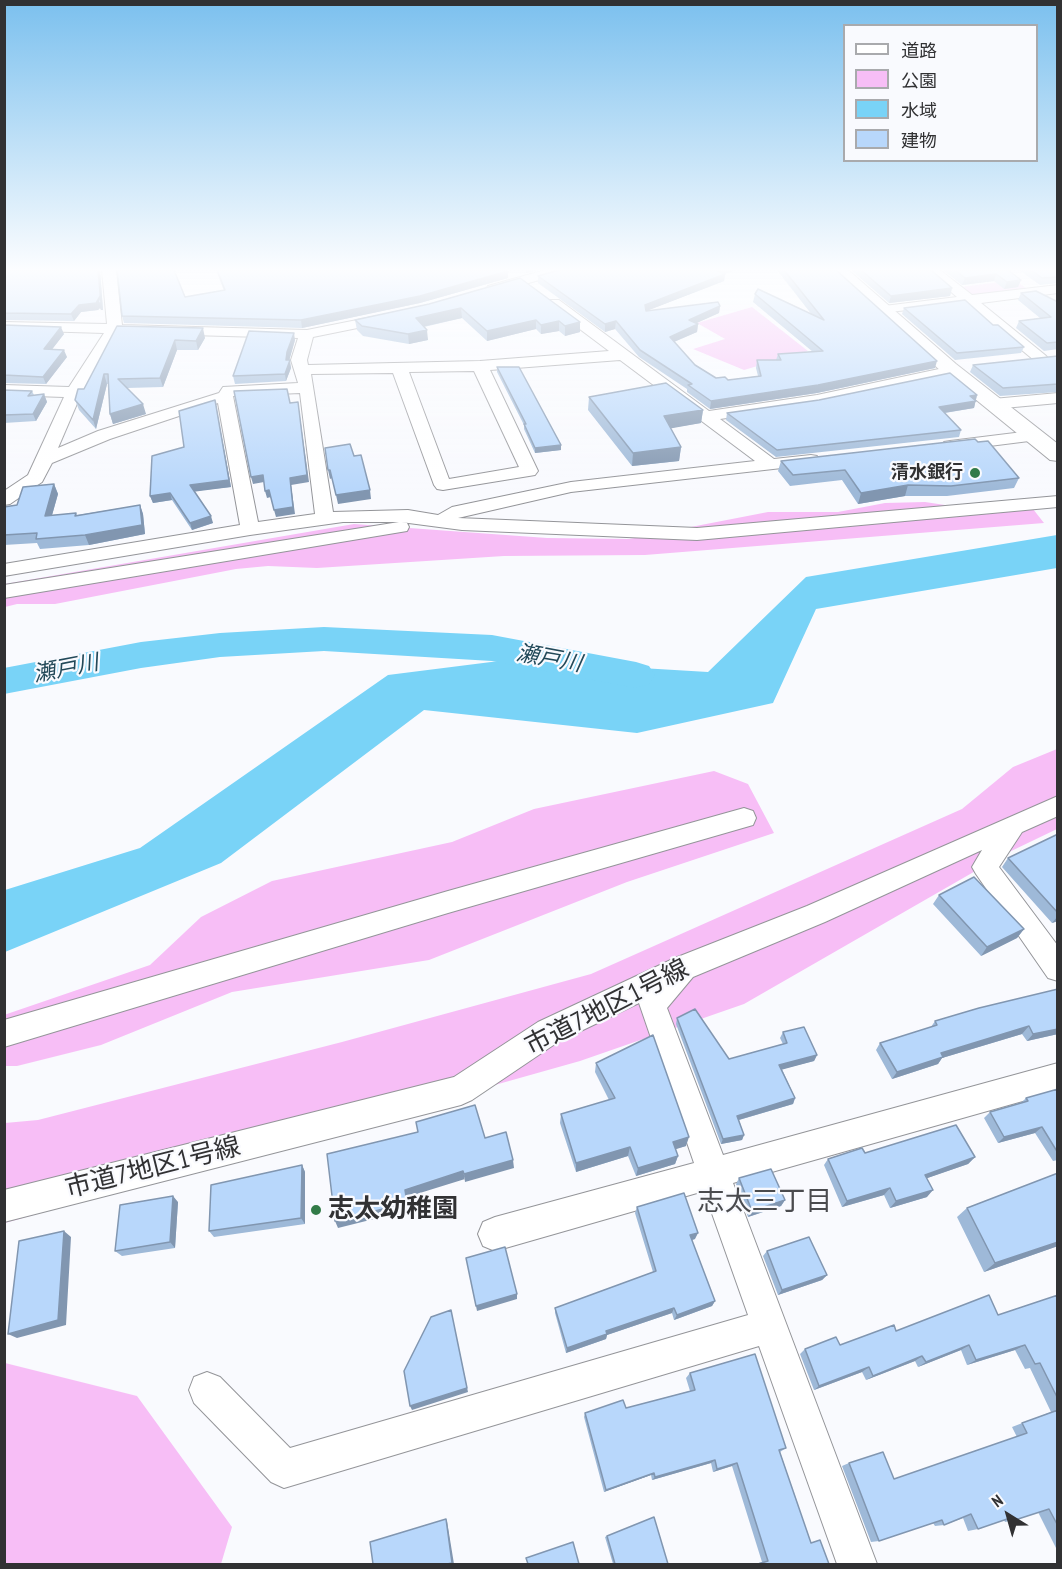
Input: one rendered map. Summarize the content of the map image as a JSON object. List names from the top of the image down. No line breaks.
{"streets":{"street":["市道7地区1号線"]},"districts":["志太三丁目"],"water":["瀬戸川"],"places":["清水銀行","志太幼稚園"],"legend":["道路","公園","水域","建物"],"north":"top left"}
